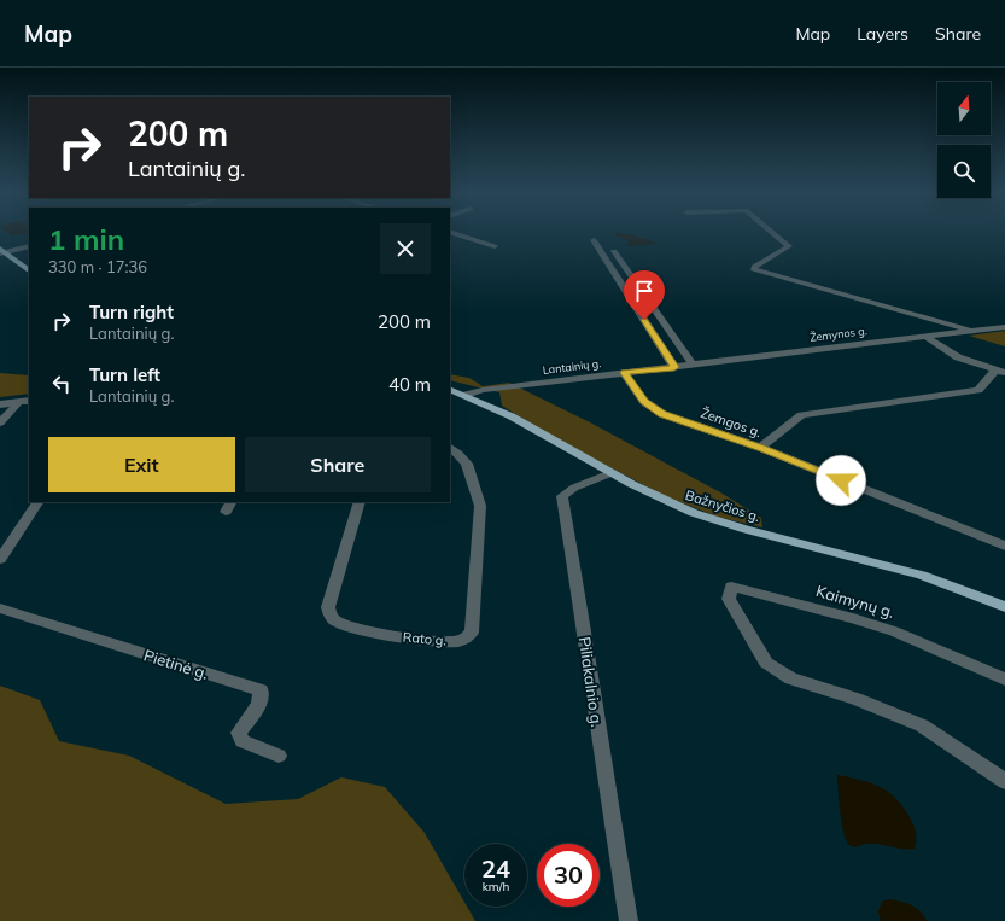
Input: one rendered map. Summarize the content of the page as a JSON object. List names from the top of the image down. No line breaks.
{"streets":{"main road":["Bažnyčios g."],"street":["Žemynos g.","Lantainių g.","Žemgos g.","Kaimynų g.","Rato g.","Pietinė g.","Piliakalnio g."]},"crossings":[["Žemynos g.","Lantainių g."],["Lantainių g.","Žemgos g."],["Lantainių g.","Bažnyčios g."],["Bažnyčios g.","Piliakalnio g."]],"north":"top","page":{"header":"Map","nav":["Map","Layers","Share"],"turn":["200 m","Lantainių g."],"heading":["1 min","330 m · 17:36"],"list":[{"name":"Turn right","note":"Lantainių g.","value":"200 m"},{"name":"Turn left","note":"Lantainių g.","value":"40 m"}],"buttons":["Exit","Share"],"speed":"24 km/h","limit":"30"}}
